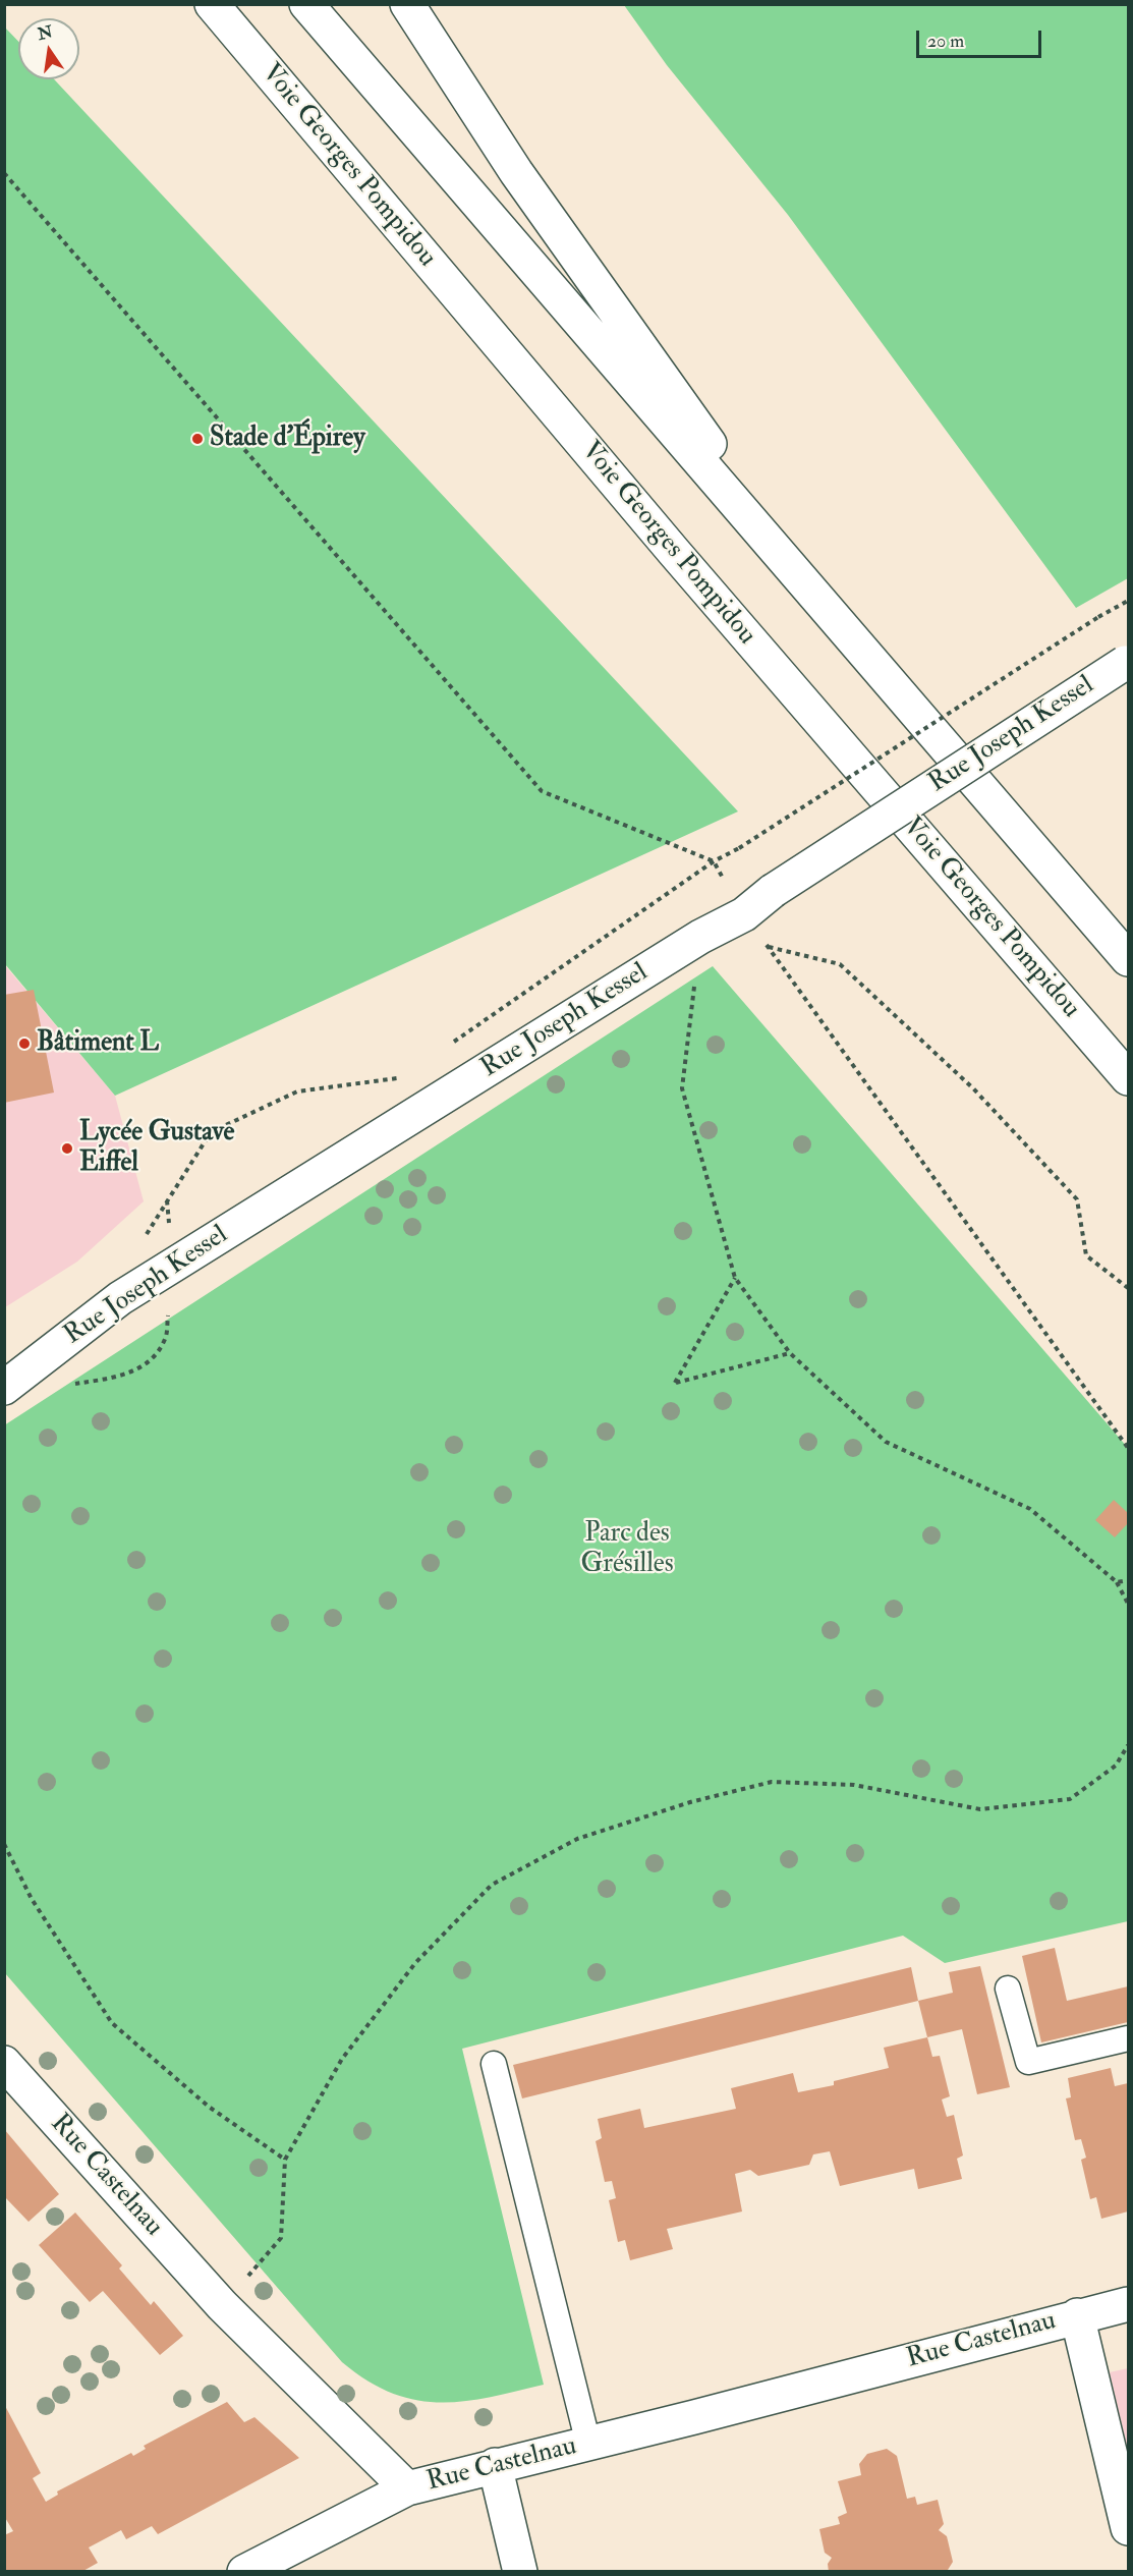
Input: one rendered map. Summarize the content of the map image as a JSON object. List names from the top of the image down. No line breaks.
{"streets":{"main road":["Voie Georges Pompidou","Rue Joseph Kessel","Rue Castelnau"]},"parks":["Parc des Grésilles"],"places":["Stade d'Épirey","Bâtiment L","Lycée Gustave Eiffel"],"scale_bar":"20 m","north":"top"}
